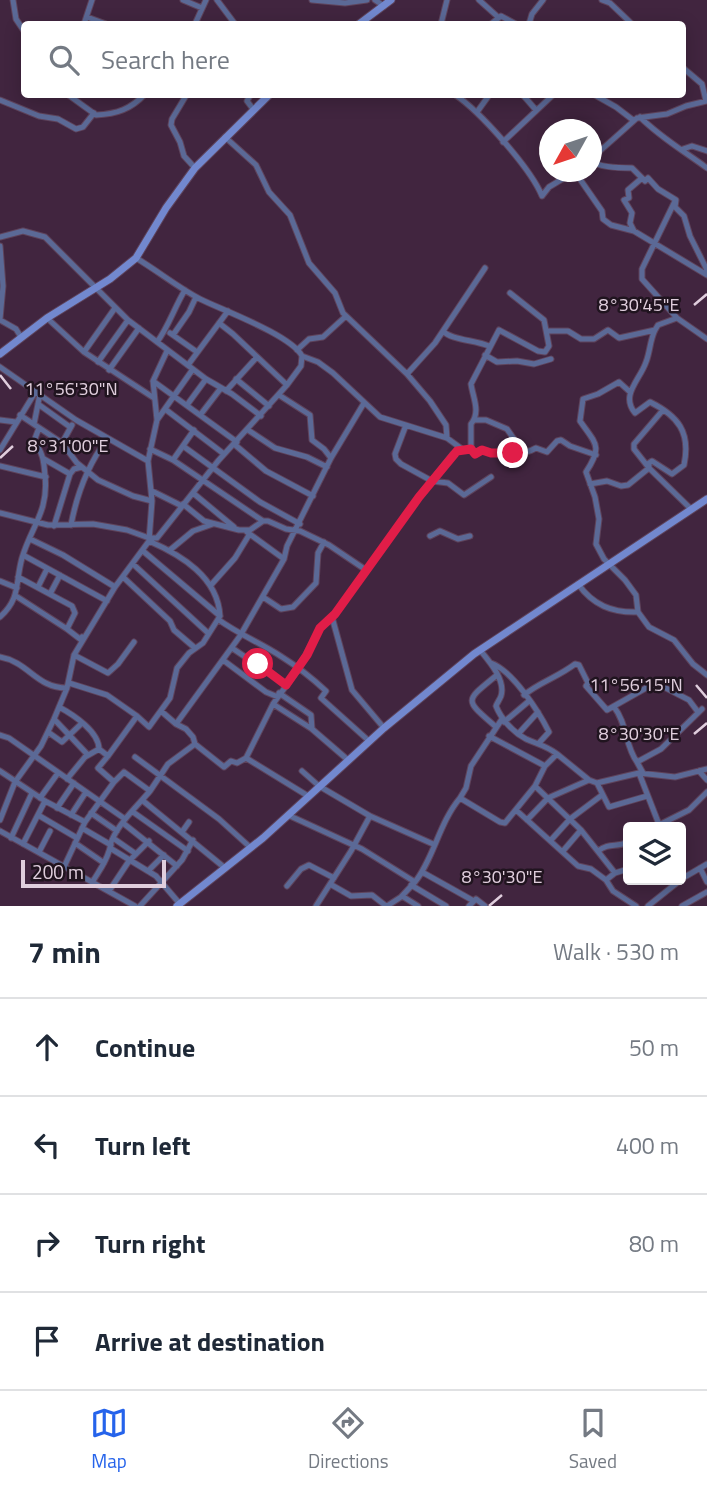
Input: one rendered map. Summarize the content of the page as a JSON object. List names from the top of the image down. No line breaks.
{"scale_bar":"200 m","north":"bottom left","page":{"search":"Search here","scale":"200 m","heading":["7 min","Walk · 530 m"],"list":[["Continue","50 m"],["Turn left","400 m"],["Turn right","80 m"],"Arrive at destination"],"nav":["Map","Directions","Saved"]},"coordinates":["8°30'45\"E","11°56'30\"N","8°31'00\"E","11°56'15\"N","8°30'30\"E"]}
